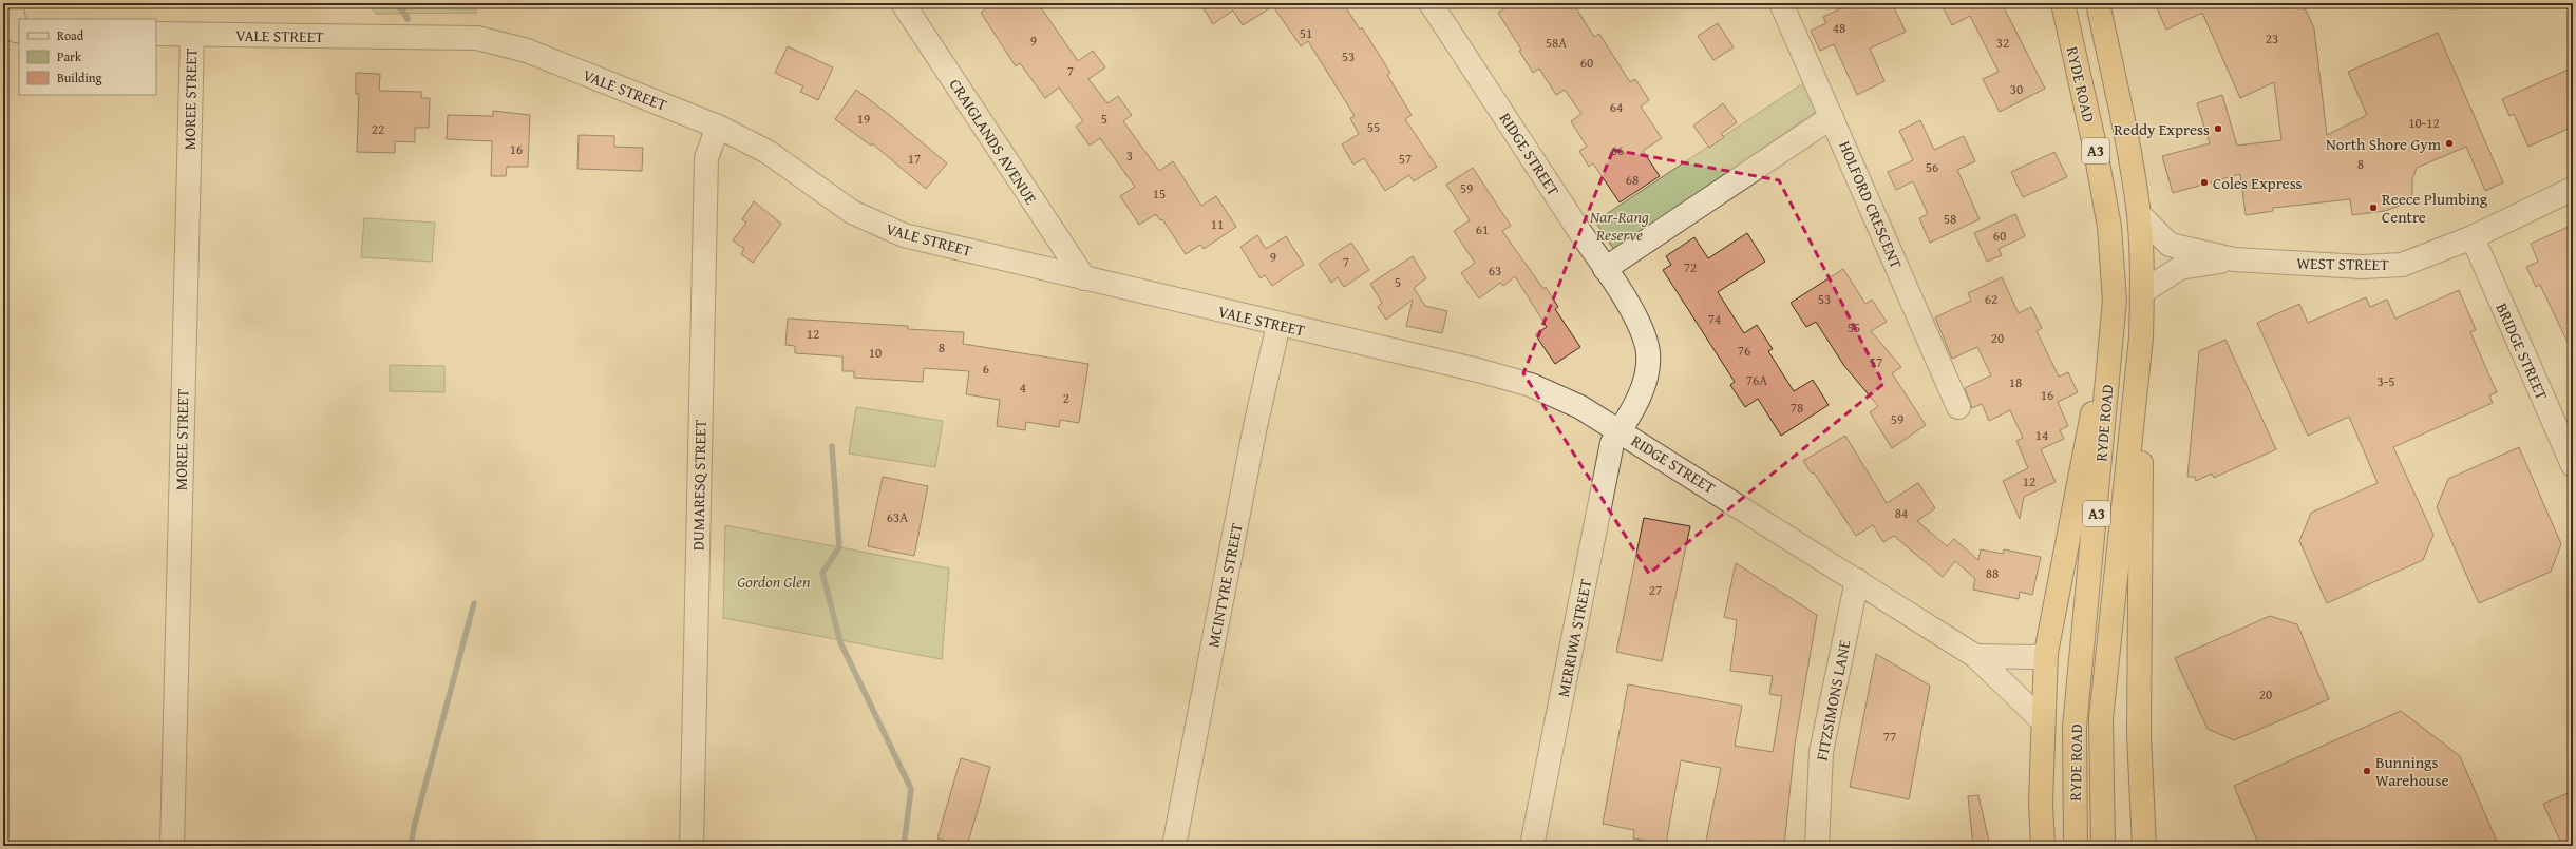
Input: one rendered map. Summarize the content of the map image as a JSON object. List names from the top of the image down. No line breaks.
{"streets":{"highway":["RYDE ROAD","A3"],"street":["VALE STREET","MOREE STREET","CRAIGLANDS AVENUE","RIDGE STREET","HOLFORD CRESCENT","WEST STREET","BRIDGE STREET","DUMARESQ STREET","MCINTYRE STREET","MERRIWA STREET","FITZSIMONS LANE"]},"crossings":[["VALE STREET","MOREE STREET"],["VALE STREET","CRAIGLANDS AVENUE"],["VALE STREET","RIDGE STREET"],["VALE STREET","DUMARESQ STREET"],["VALE STREET","MCINTYRE STREET"],["VALE STREET","MERRIWA STREET"],["RYDE ROAD","WEST STREET"],["RIDGE STREET","MERRIWA STREET"],["RIDGE STREET","FITZSIMONS LANE"],["WEST STREET","BRIDGE STREET"]],"parks":["Nar-Rang Reserve","Gordon Glen"],"places":["Reddy Express","North Shore Gym","Coles Express","Reece Plumbing Centre","Bunnings Warehouse"],"house_numbers":["48","51","23","9","58A","32","53","60","7","30","64","19","5","10-12","55","22","16","66","3","17","57","8","56","68","59","15","58","11","61","60","9","7","72","63","5","53","62","74","55","12","20","8","76","10","57","6","76A","3-5","18","4","16","2","78","59","14","12","84","63A","88","27","20","77"],"legend":["Road","Park","Building"]}
